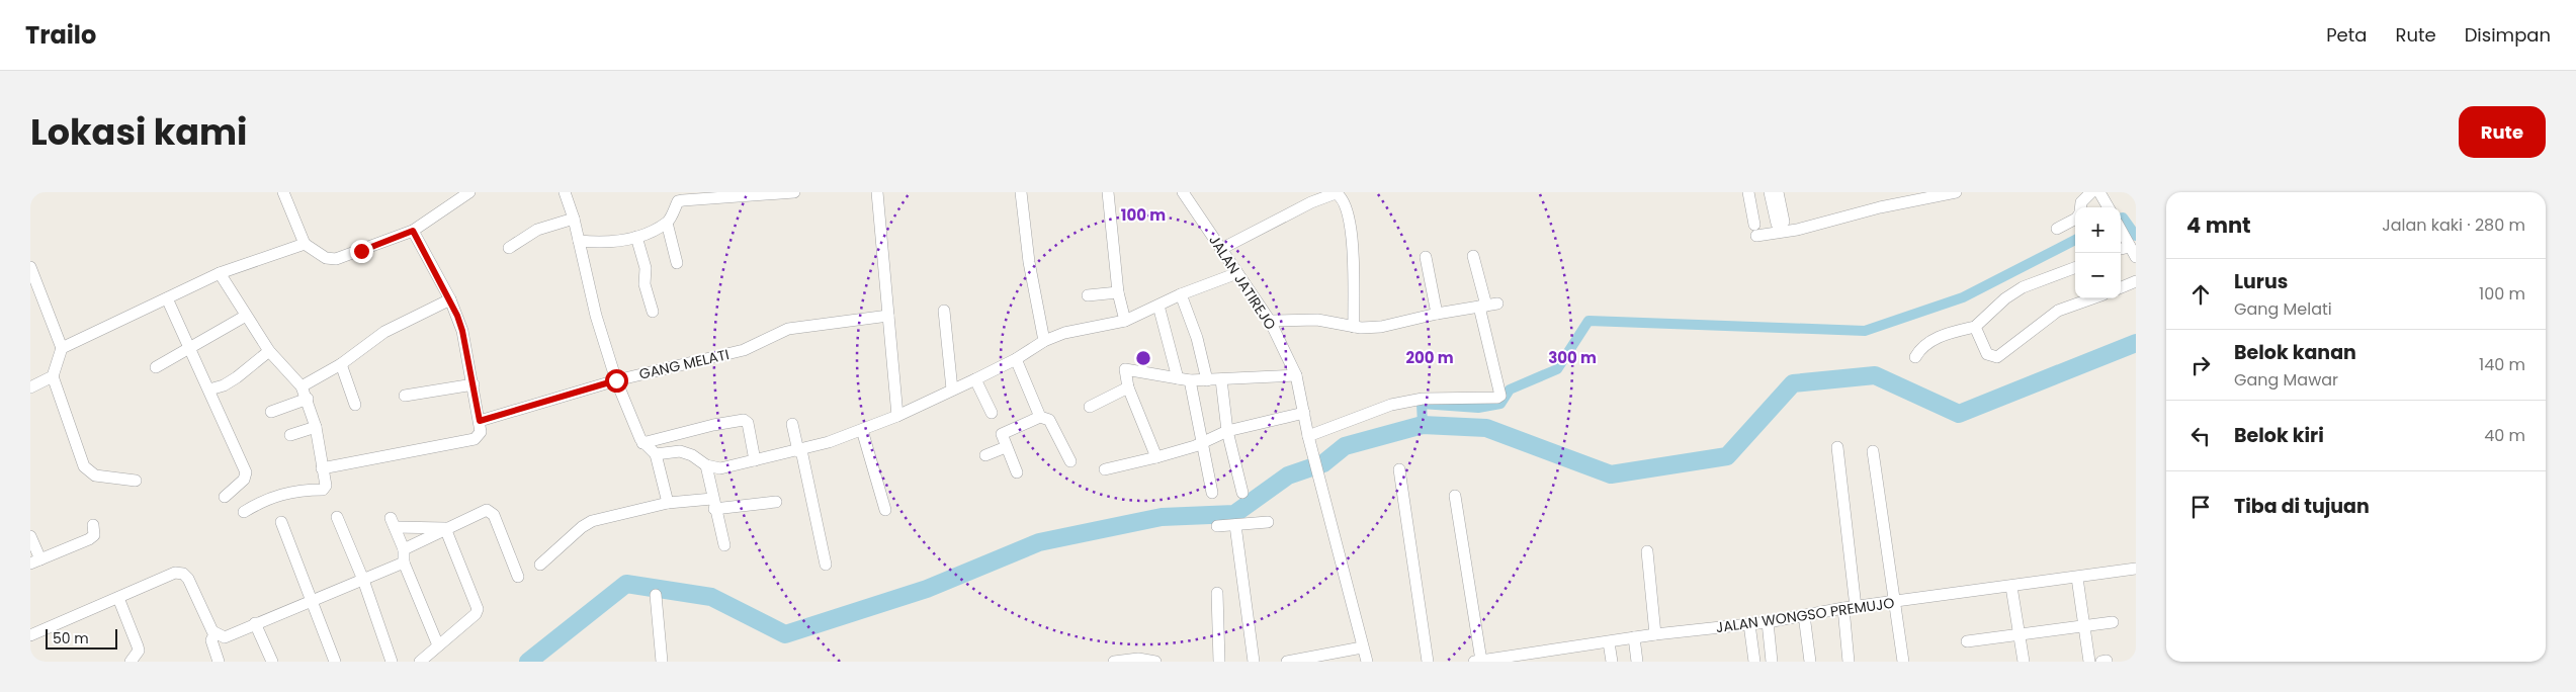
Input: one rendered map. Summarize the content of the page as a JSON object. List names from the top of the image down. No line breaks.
{"streets":{"street":["JALAN JATIREJO","GANG MELATI","JALAN WONGSO PREMUJO"]},"scale_bar":"50 m","page":{"header":"Trailo","nav":["Peta","Rute","Disimpan"],"title":"Lokasi kami","buttons":"Rute","heading":["4 mnt","Jalan kaki · 280 m"],"map_buttons":["+","−"],"list":[["Lurus","Gang Melati","100 m"],["Belok kanan","Gang Mawar","140 m"],["Belok kiri","40 m"],"Tiba di tujuan"],"scale":"50 m"},"rings":["100 m","200 m","300 m"]}
